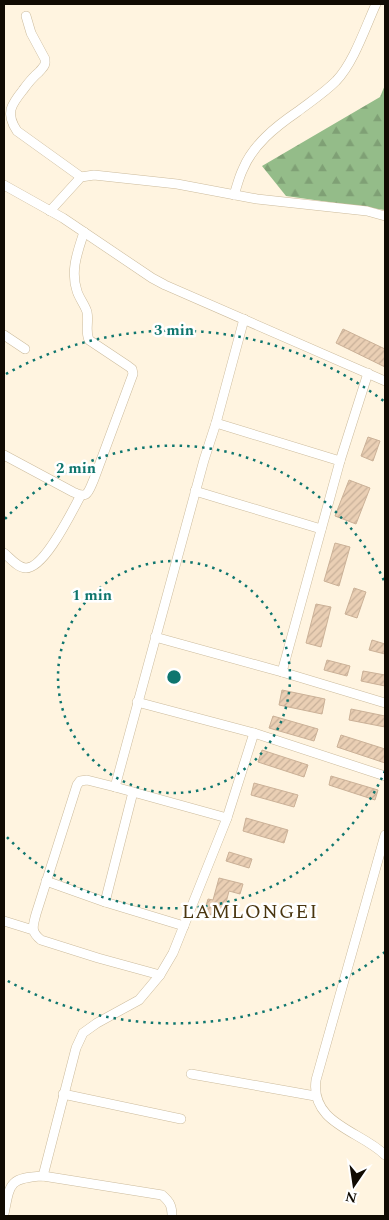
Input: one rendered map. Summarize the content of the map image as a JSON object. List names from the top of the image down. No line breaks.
{"districts":["LAMLONGEI"],"north":"bottom","rings":["3 min","2 min","1 min"]}
